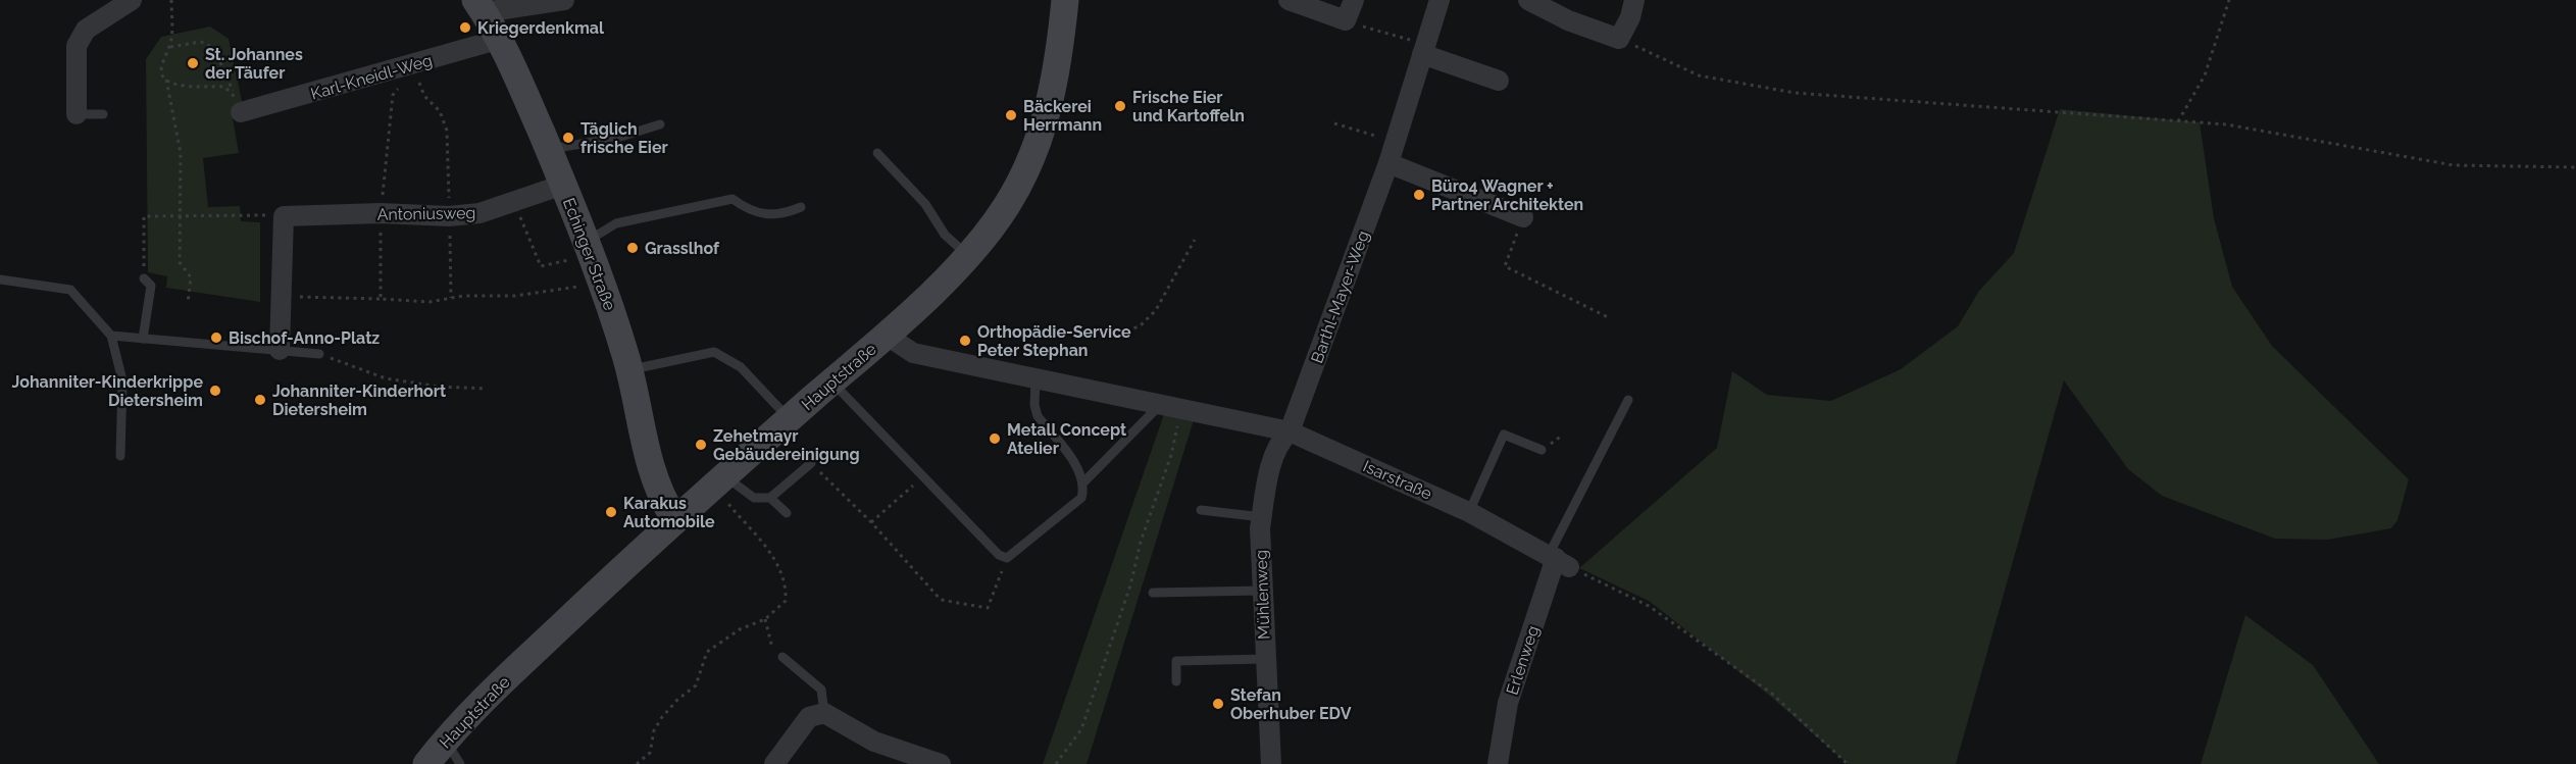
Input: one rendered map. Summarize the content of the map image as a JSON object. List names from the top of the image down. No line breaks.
{"streets":{"main road":["Echinger Straße","Hauptstraße"],"street":["Karl-Kneidl-Weg","Antoniusweg","Barthl-Mayer-Weg","Isarstraße","Mühlenweg","Erlenweg"]},"crossings":[["Karl-Kneidl-Weg","Echinger Straße"],["Antoniusweg","Echinger Straße"],["Echinger Straße","Hauptstraße"],["Barthl-Mayer-Weg","Isarstraße"],["Barthl-Mayer-Weg","Mühlenweg"],["Hauptstraße","Isarstraße"],["Isarstraße","Mühlenweg"],["Isarstraße","Erlenweg"]],"places":["Kriegerdenkmal","St. Johannes der Täufer","Frische Eier und Kartoffeln","Bäckerei Herrmann","Täglich frische Eier","Büro4 Wagner + Partner Architekten","Grasslhof","Bischof-Anno-Platz","Orthopädie-Service Peter Stephan","Johanniter-Kinderkrippe Dietersheim","Johanniter-Kinderhort Dietersheim","Metall Concept Atelier","Zehetmayr Gebäudereinigung","Karakus Automobile","Stefan Oberhuber EDV"]}
